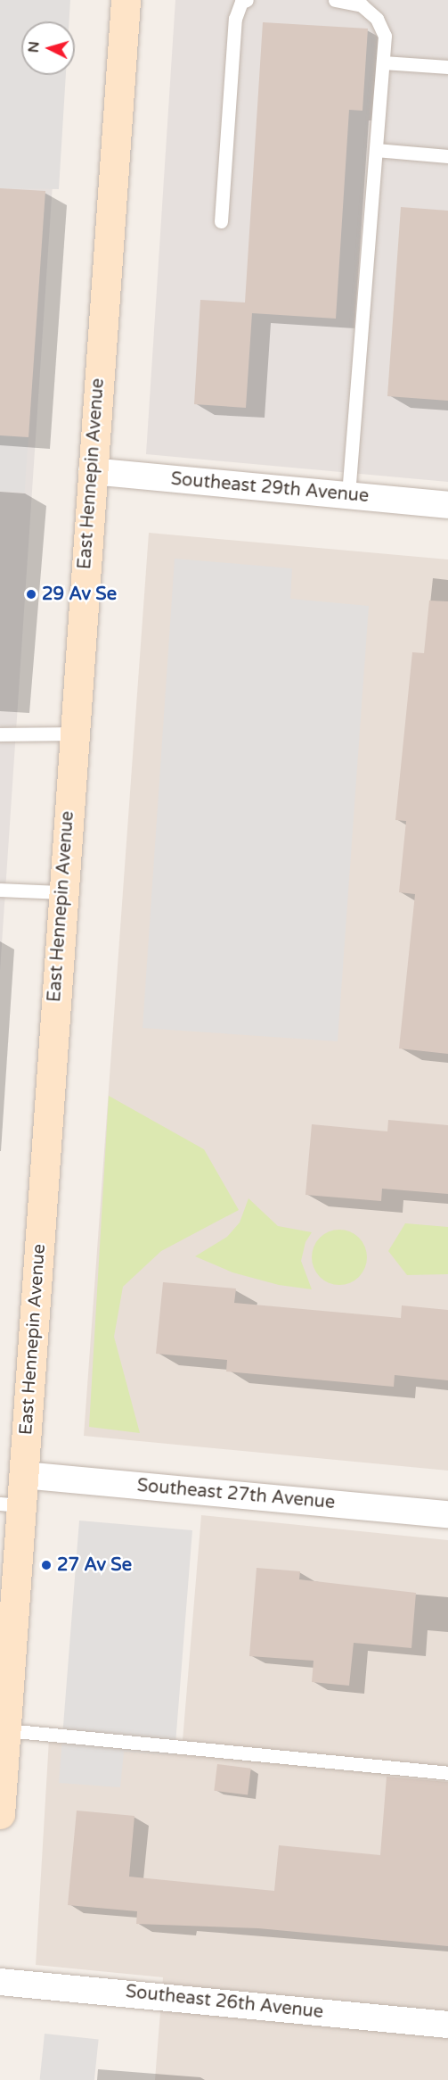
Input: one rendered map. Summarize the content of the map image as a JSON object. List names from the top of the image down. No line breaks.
{"streets":{"main road":["East Hennepin Avenue"],"street":["Southeast 29th Avenue","Southeast 27th Avenue","Southeast 26th Avenue"]},"crossings":[["East Hennepin Avenue","Southeast 29th Avenue"],["East Hennepin Avenue","Southeast 27th Avenue"]],"places":["29 Av Se","27 Av Se"],"north":"left"}
